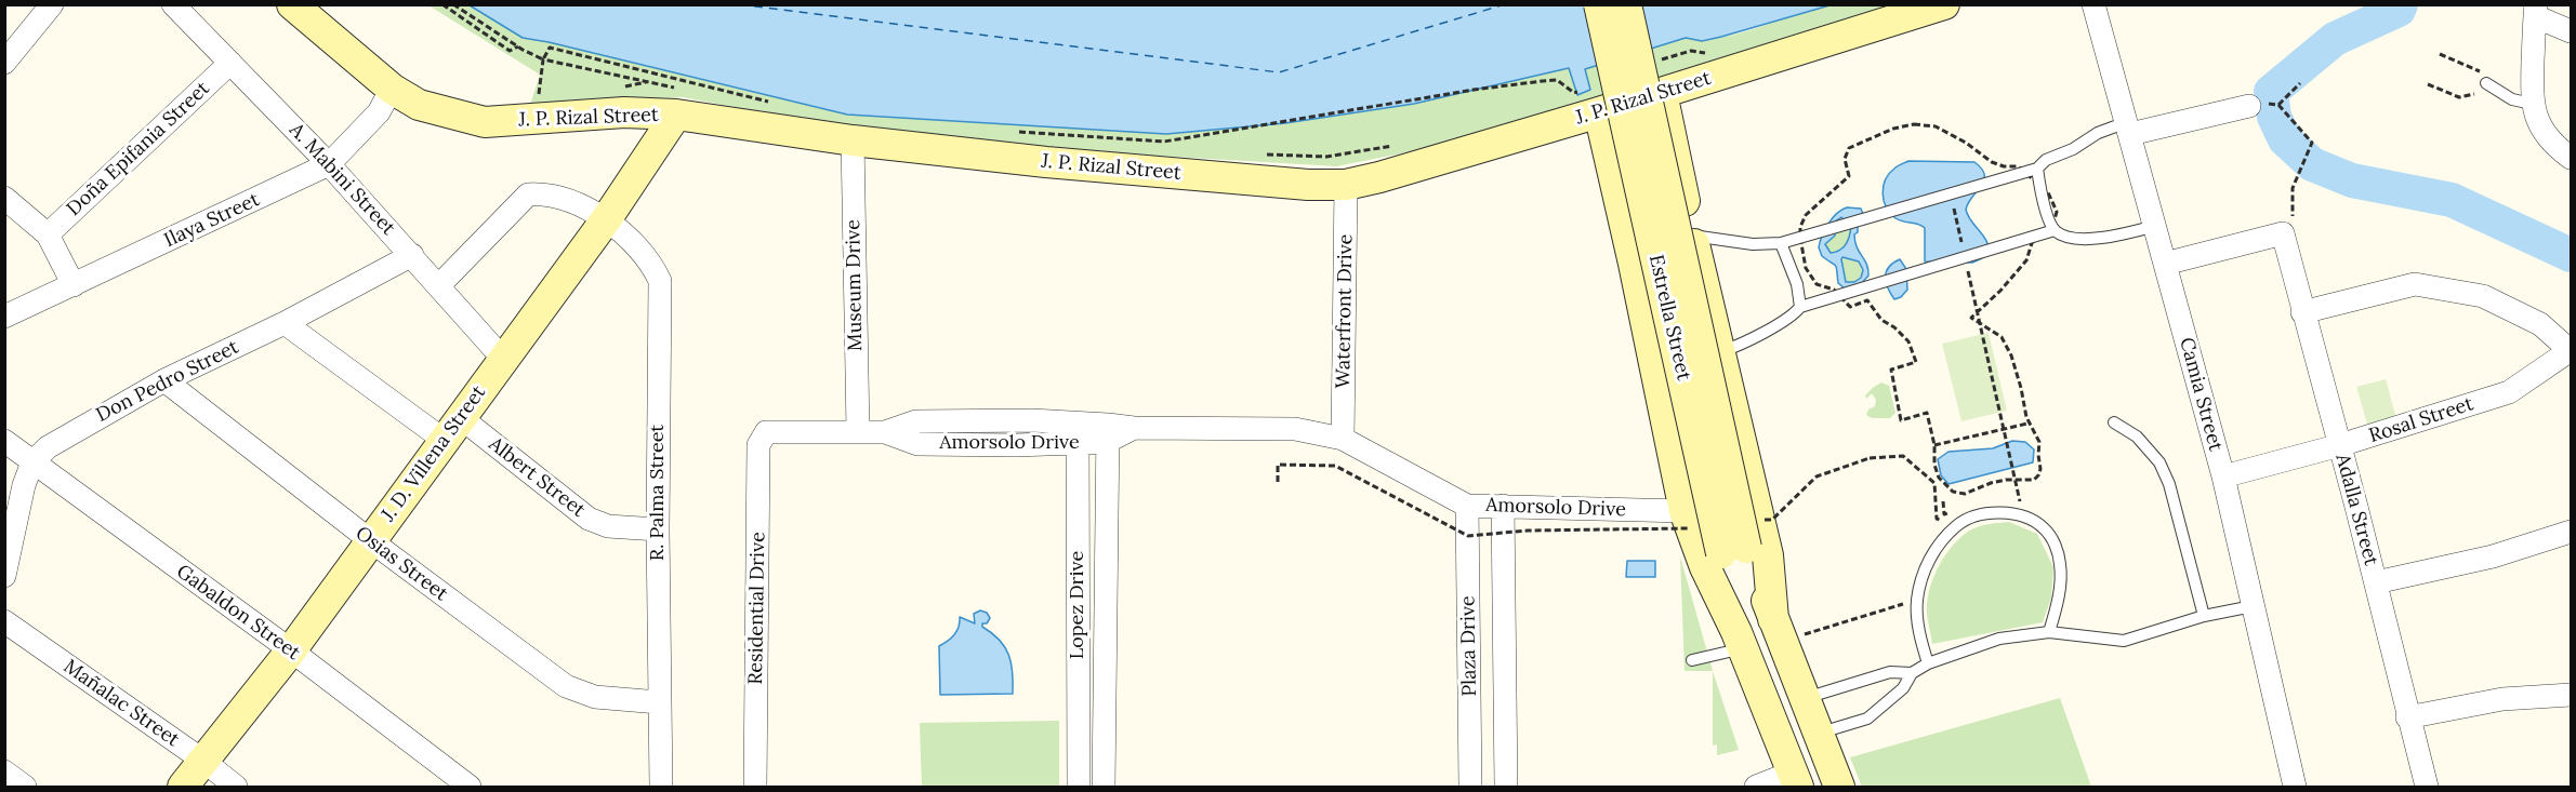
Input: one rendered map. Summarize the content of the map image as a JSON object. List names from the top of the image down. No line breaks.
{"streets":{"main road":["J. P. Rizal Street","Estrella Street","J. D. Villena Street"],"street":["Doña Epifania Street","A. Mabini Street","Ilaya Street","Museum Drive","Waterfront Drive","Don Pedro Street","Camia Street","Rosal Street","Amorsolo Drive","Albert Street","R. Palma Street","Adalla Street","Osias Street","Lopez Drive","Residential Drive","Gabaldon Street","Plaza Drive","Mañalac Street"]},"crossings":[["J. P. Rizal Street","Ilaya Street"],["J. P. Rizal Street","Museum Drive"],["J. P. Rizal Street","Waterfront Drive"],["J. P. Rizal Street","Estrella Street"],["J. P. Rizal Street","J. D. Villena Street"],["Doña Epifania Street","A. Mabini Street"],["A. Mabini Street","Ilaya Street"],["A. Mabini Street","Don Pedro Street"],["A. Mabini Street","J. D. Villena Street"],["Museum Drive","Amorsolo Drive"],["Waterfront Drive","Amorsolo Drive"],["Estrella Street","Amorsolo Drive"],["Don Pedro Street","Albert Street"],["Don Pedro Street","Osias Street"],["Don Pedro Street","Gabaldon Street"],["Camia Street","Rosal Street"],["Rosal Street","Adalla Street"],["Amorsolo Drive","Lopez Drive"],["Amorsolo Drive","Residential Drive"],["Amorsolo Drive","Plaza Drive"],["J. D. Villena Street","Albert Street"],["J. D. Villena Street","R. Palma Street"],["J. D. Villena Street","Osias Street"],["J. D. Villena Street","Gabaldon Street"],["J. D. Villena Street","Mañalac Street"],["Albert Street","R. Palma Street"],["R. Palma Street","Osias Street"]]}
